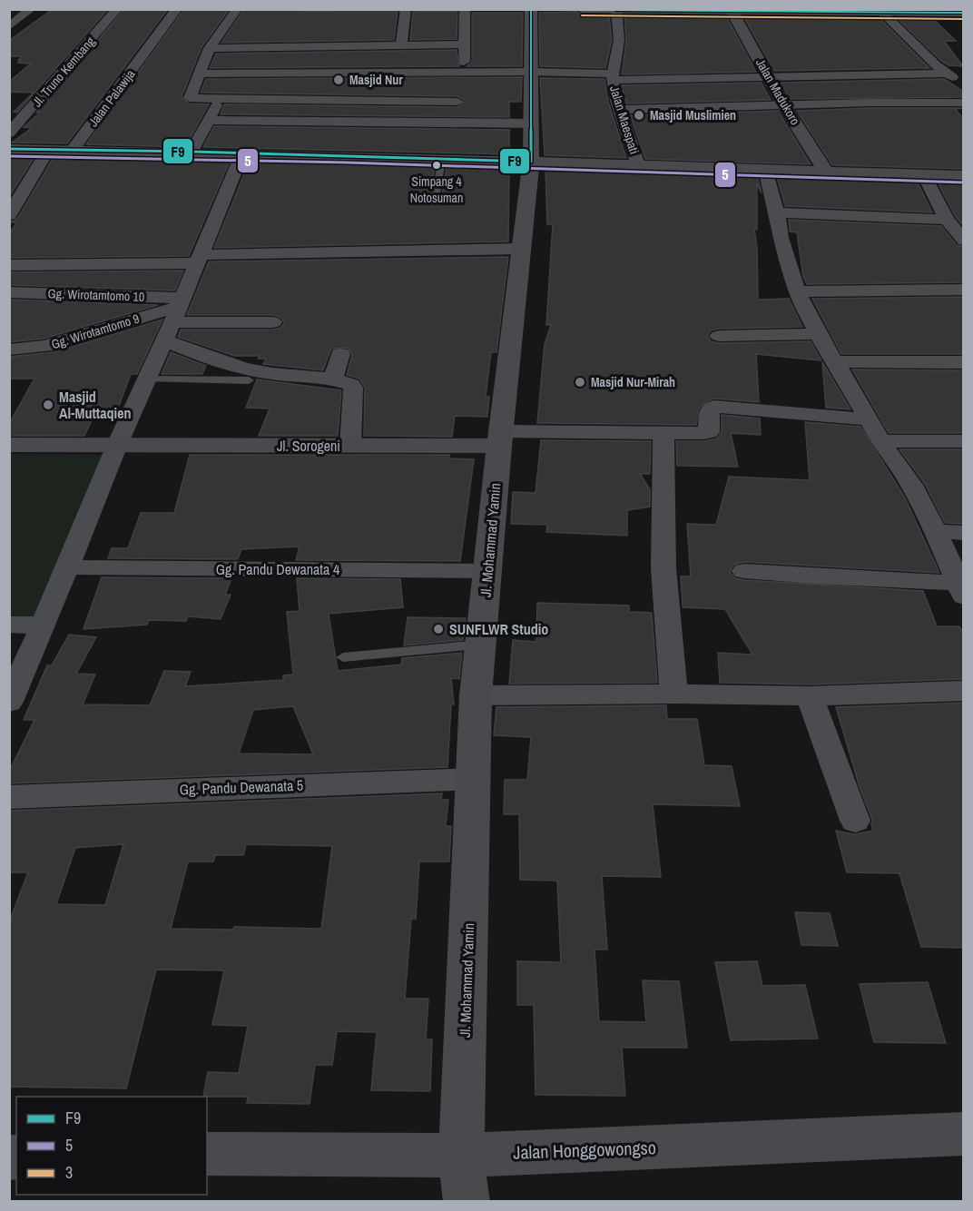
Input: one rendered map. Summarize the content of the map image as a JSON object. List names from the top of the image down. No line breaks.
{"streets":{"main road":["Jalan Madukoro","Jl. Sorogeni","Jl. Mohammad Yamin","Jalan Honggowongso"],"street":["Jl. Truno Kembang","Jalan Palawija","Jalan Maespati","Gg. Wirotamtomo 10","Gg. Wirotamtomo 9","Gg. Pandu Dewanata 4","Gg. Pandu Dewanata 5"]},"crossings":[["Gg. Wirotamtomo 10","Gg. Wirotamtomo 9"],["Jl. Sorogeni","Jl. Mohammad Yamin"],["Jl. Mohammad Yamin","Gg. Pandu Dewanata 4"],["Jl. Mohammad Yamin","Gg. Pandu Dewanata 5"],["Jl. Mohammad Yamin","Jalan Honggowongso"]],"places":["Masjid Nur","Masjid Muslimien","Simpang 4 Notosuman","Masjid Nur-Mirah","Masjid Al-Muttaqien","SUNFLWR Studio"],"lines":["transit line F9","transit line 3","transit line 5"],"legend":["F9","5","3"]}
